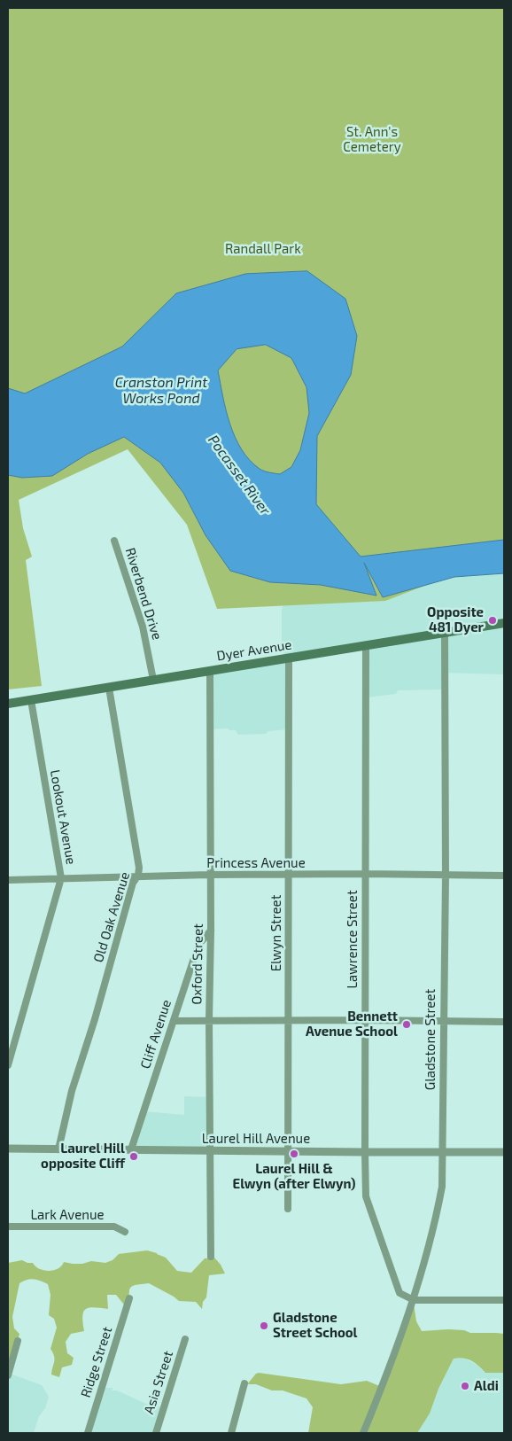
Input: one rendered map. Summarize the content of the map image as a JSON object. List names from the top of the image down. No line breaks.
{"streets":{"main road":["Dyer Avenue"],"street":["Riverbend Drive","Lookout Avenue","Princess Avenue","Old Oak Avenue","Elwyn Street","Lawrence Street","Oxford Street","Cliff Avenue","Gladstone Street","Laurel Hill Avenue","Lark Avenue","Ridge Street","Asia Street"]},"crossings":[["Riverbend Drive","Dyer Avenue"],["Dyer Avenue","Lookout Avenue"],["Dyer Avenue","Old Oak Avenue"],["Dyer Avenue","Elwyn Street"],["Dyer Avenue","Lawrence Street"],["Dyer Avenue","Oxford Street"],["Dyer Avenue","Gladstone Street"],["Lookout Avenue","Princess Avenue"],["Princess Avenue","Old Oak Avenue"],["Princess Avenue","Elwyn Street"],["Princess Avenue","Lawrence Street"],["Princess Avenue","Oxford Street"],["Princess Avenue","Gladstone Street"],["Old Oak Avenue","Laurel Hill Avenue"],["Elwyn Street","Laurel Hill Avenue"],["Lawrence Street","Gladstone Street"],["Lawrence Street","Laurel Hill Avenue"],["Oxford Street","Cliff Avenue"],["Oxford Street","Laurel Hill Avenue"],["Cliff Avenue","Laurel Hill Avenue"],["Gladstone Street","Laurel Hill Avenue"]],"water":["Cranston Print Works Pond","Pocasset River"],"parks":["St. Ann's Cemetery","Randall Park"],"places":["Opposite 481 Dyer","Bennett Avenue School","Laurel Hill & Elwyn (after Elwyn)","Laurel Hill opposite Cliff","Gladstone Street School","Aldi"]}
